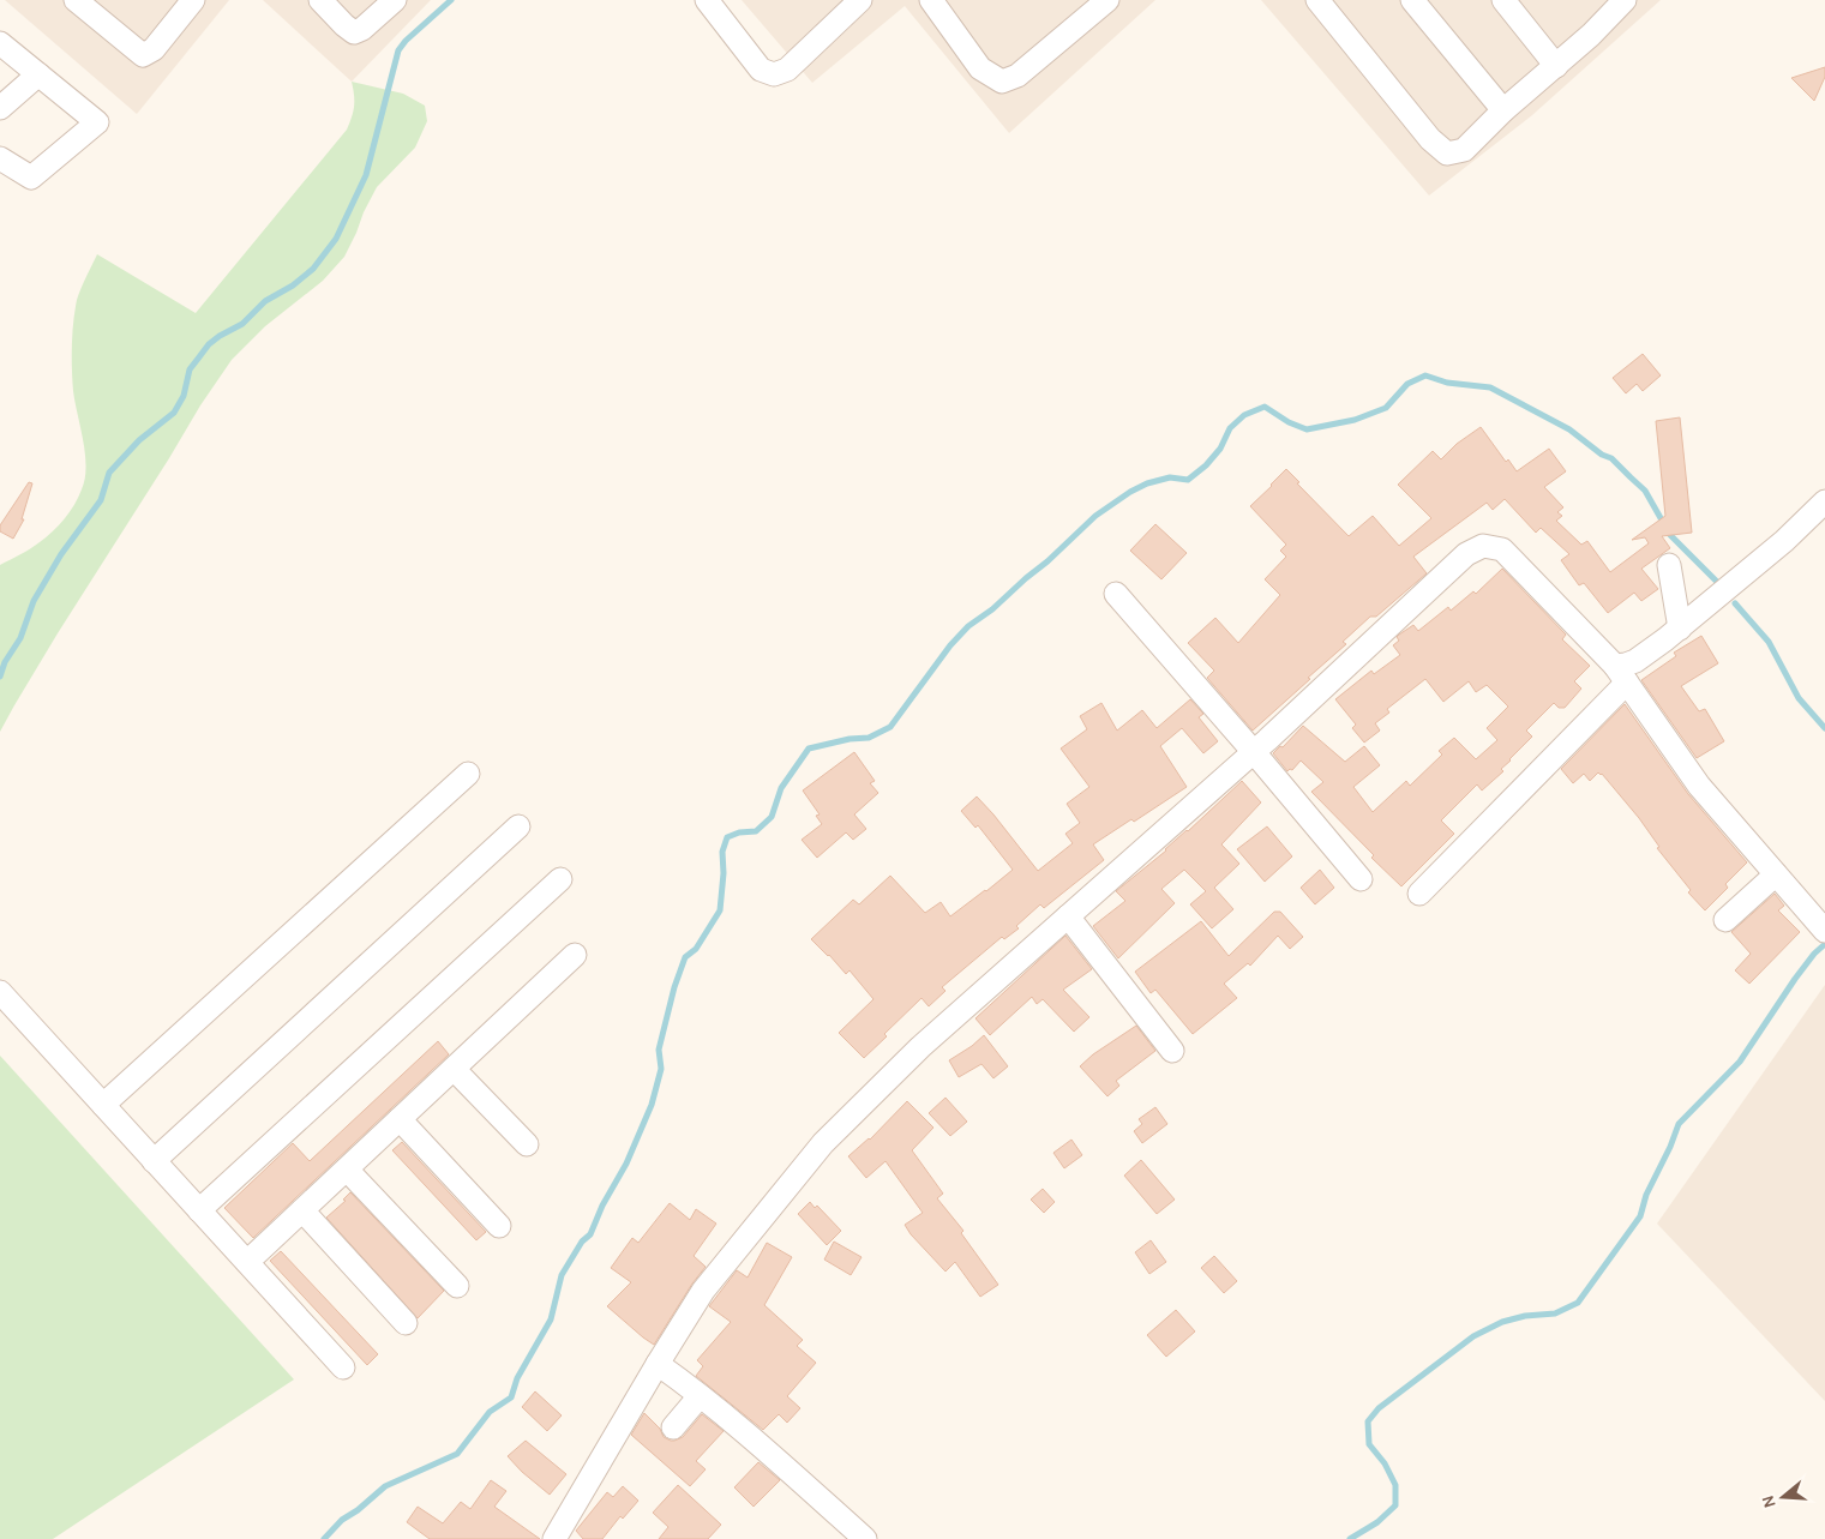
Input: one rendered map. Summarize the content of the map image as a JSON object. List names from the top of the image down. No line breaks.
{"north":"left"}
